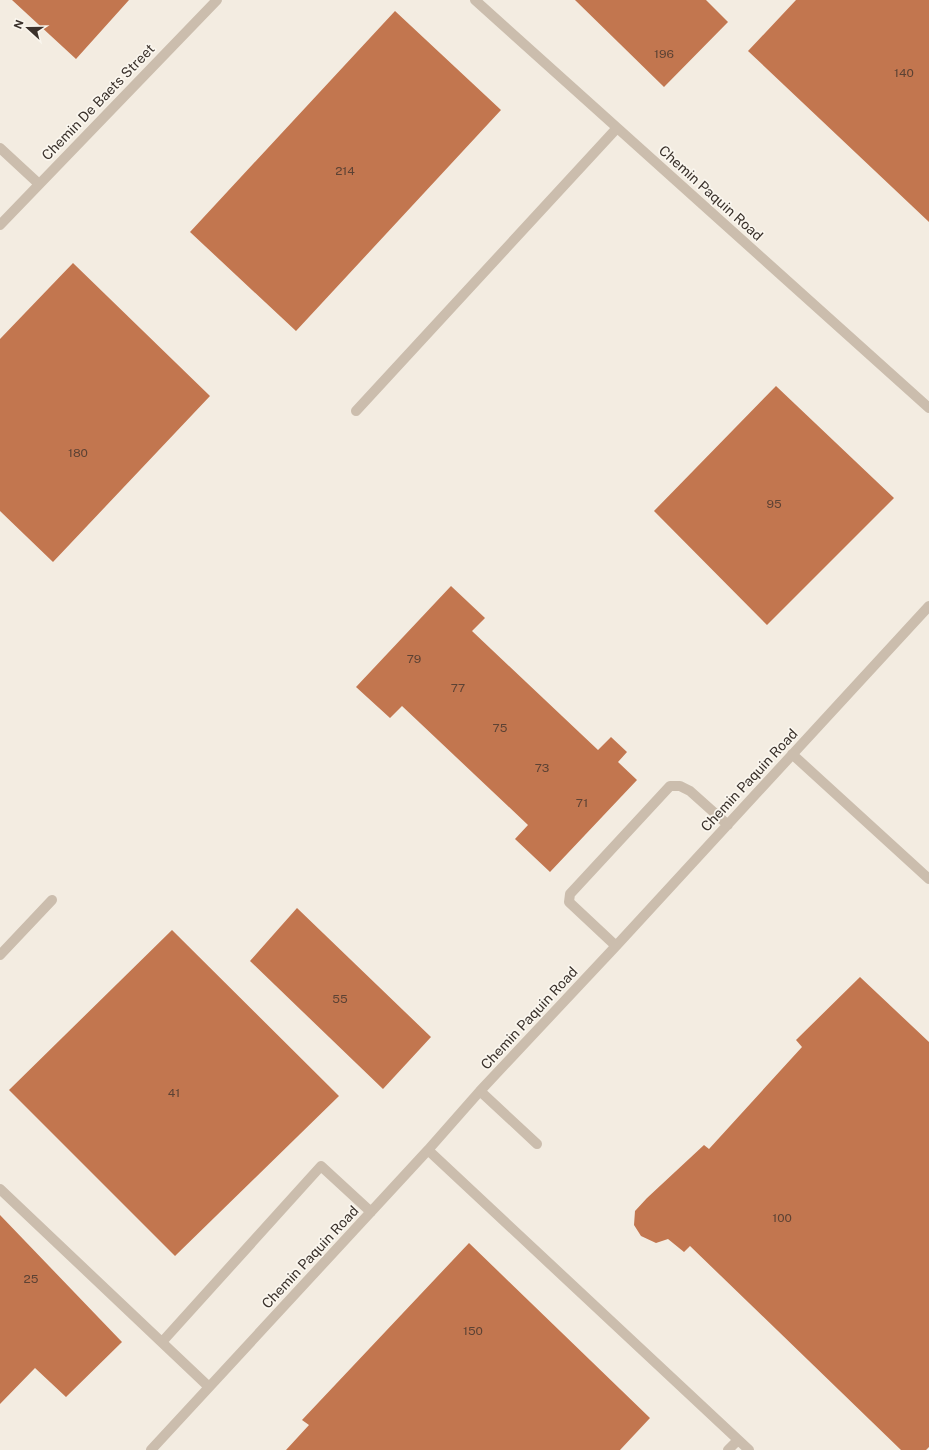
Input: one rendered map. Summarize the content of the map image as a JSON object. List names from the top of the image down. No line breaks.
{"streets":{"street":["Chemin De Baets Street","Chemin Paquin Road"]},"house_numbers":["196","140","214","180","95","79","77","75","73","71","55","41","100","25","150"],"north":"left"}
